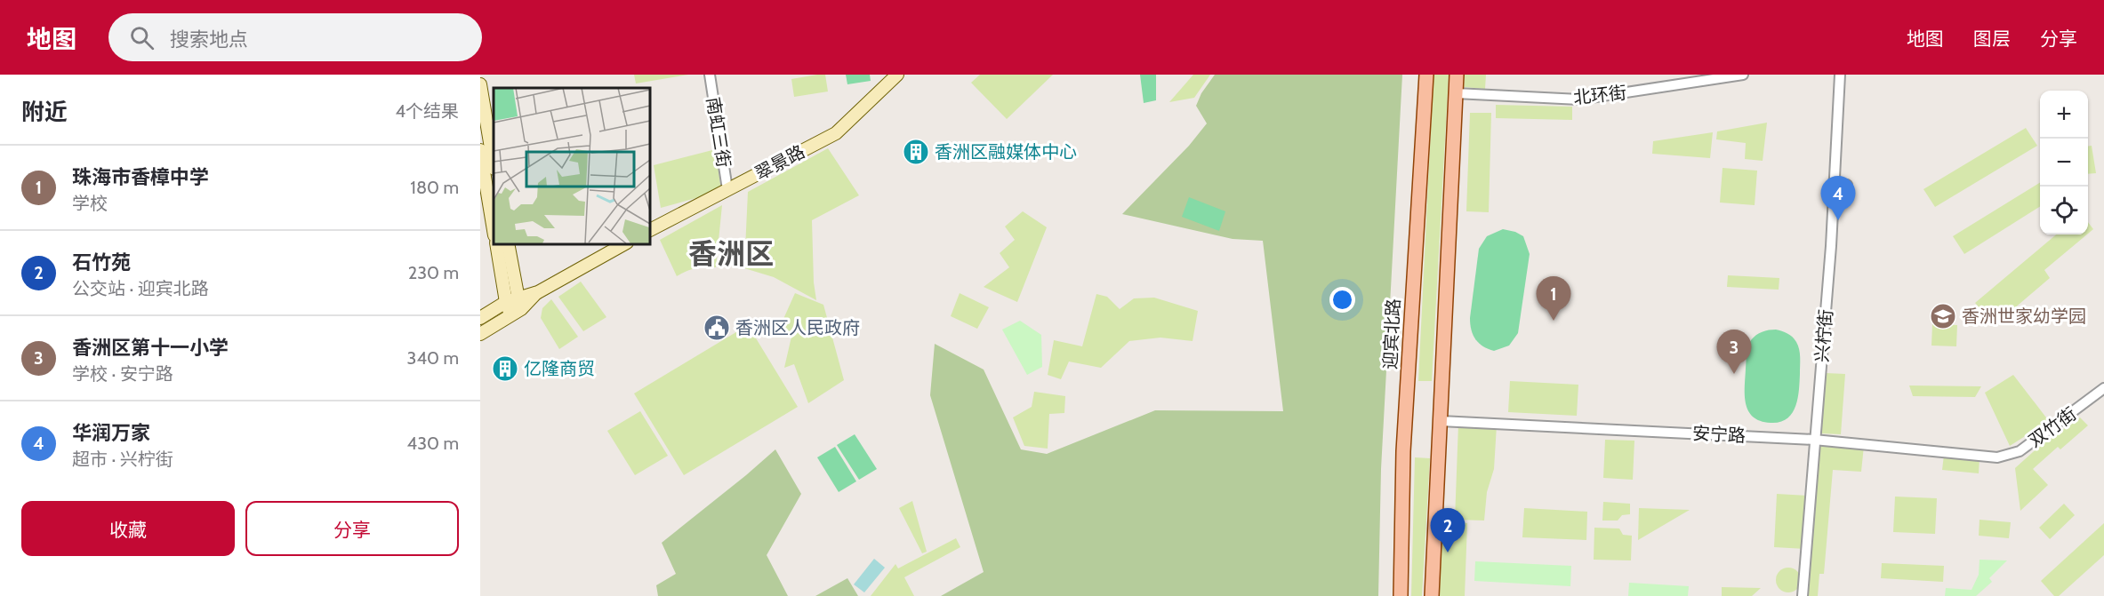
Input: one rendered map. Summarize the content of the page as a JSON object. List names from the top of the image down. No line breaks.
{"streets":{"main road":["翠景路","迎宾北路"],"street":["北环街","南虹三街","兴柠街","双竹街","安宁路"]},"crossings":[["南虹三街","翠景路"],["兴柠街","安宁路"],["双竹街","安宁路"]],"districts":["香洲区"],"places":{"building":["香洲区融媒体中心","亿隆商贸"],"school or university":["香洲世家幼学园"],"public building":["香洲区人民政府"]},"page":{"header":"地图","search":"搜索地点","nav":["地图","图层","分享"],"heading":["附近","4个结果"],"map_buttons":["+","−"],"list":[{"mark":"1","name":"珠海市香樟中学","note":"学校","value":"180 m"},{"mark":"2","name":"石竹苑","note":"公交站 · 迎宾北路","value":"230 m"},{"mark":"3","name":"香洲区第十一小学","note":"学校 · 安宁路","value":"340 m"},{"mark":"4","name":"华润万家","note":"超市 · 兴柠街","value":"430 m"}],"pins":["4","1","3","2"],"buttons":["收藏","分享"]}}
